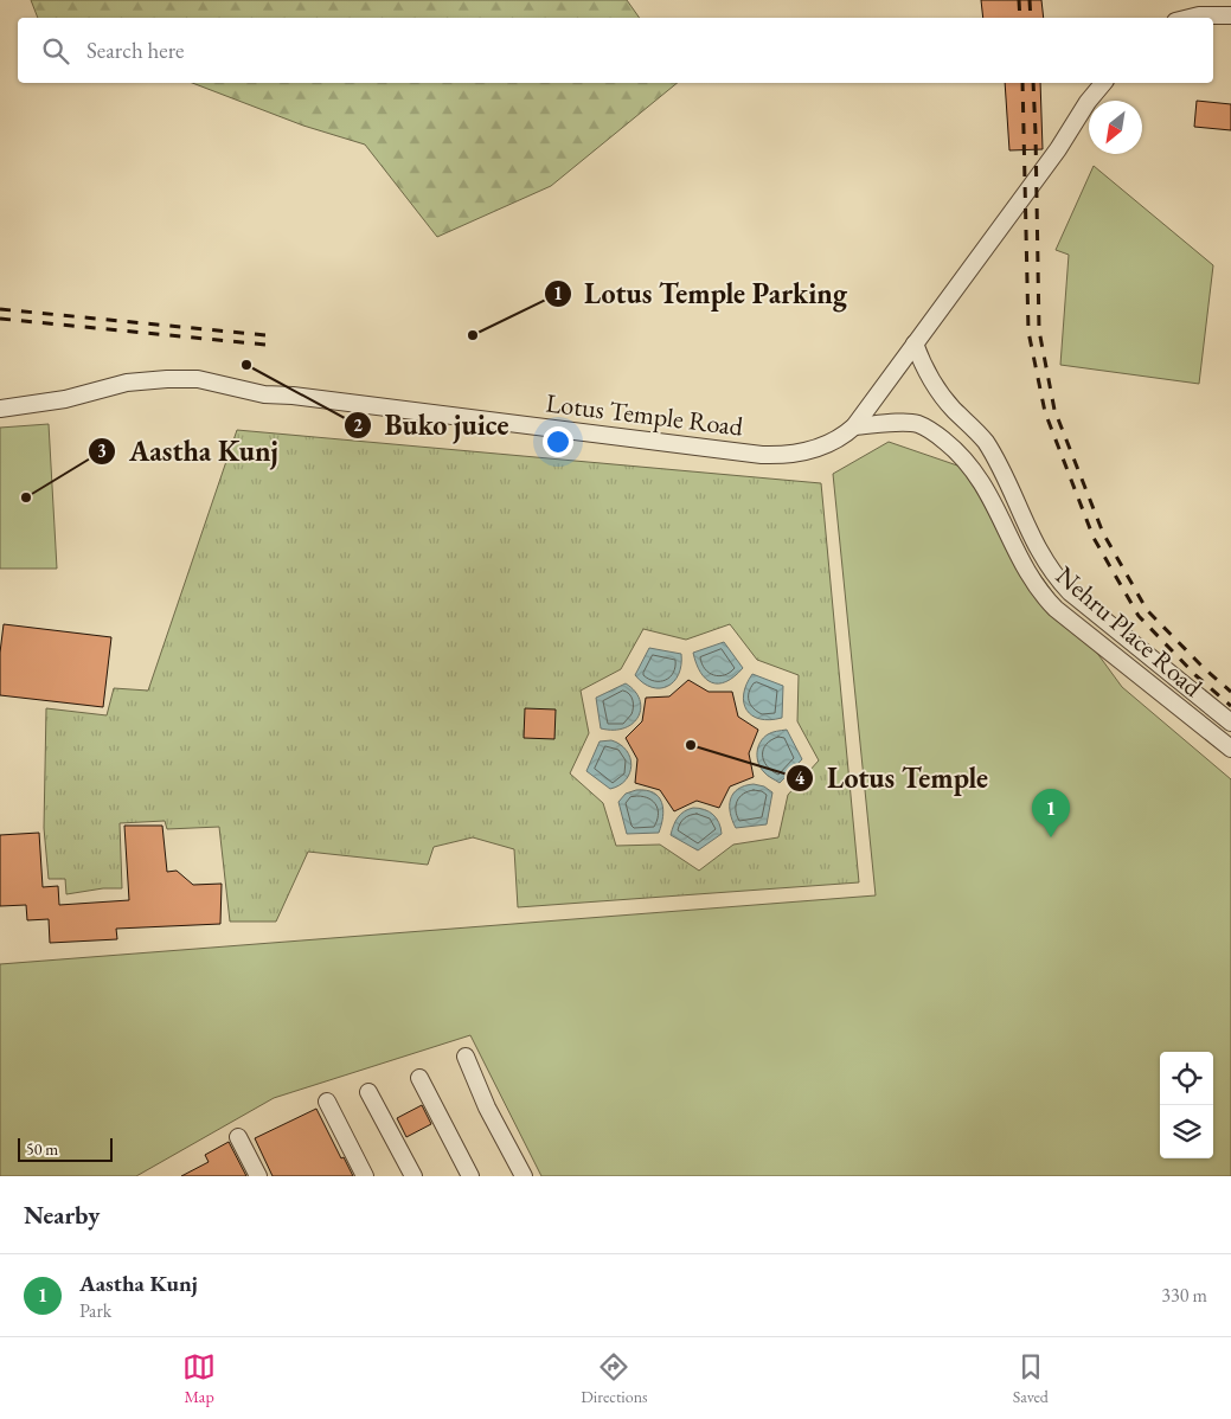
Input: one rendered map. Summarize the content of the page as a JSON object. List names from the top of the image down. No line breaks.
{"streets":{"street":["Lotus Temple Road","Nehru Place Road"]},"crossings":[["Lotus Temple Road","Nehru Place Road"]],"places":["Lotus Temple Parking","Buko juice","Aastha Kunj","Lotus Temple"],"scale_bar":"50 m","north":"bottom left","page":{"search":"Search here","pins":"1","scale":"50 m","heading":"Nearby","list":[{"mark":"1","name":"Aastha Kunj","note":"Park","value":"330 m"}],"nav":["Map","Directions","Saved"]}}
